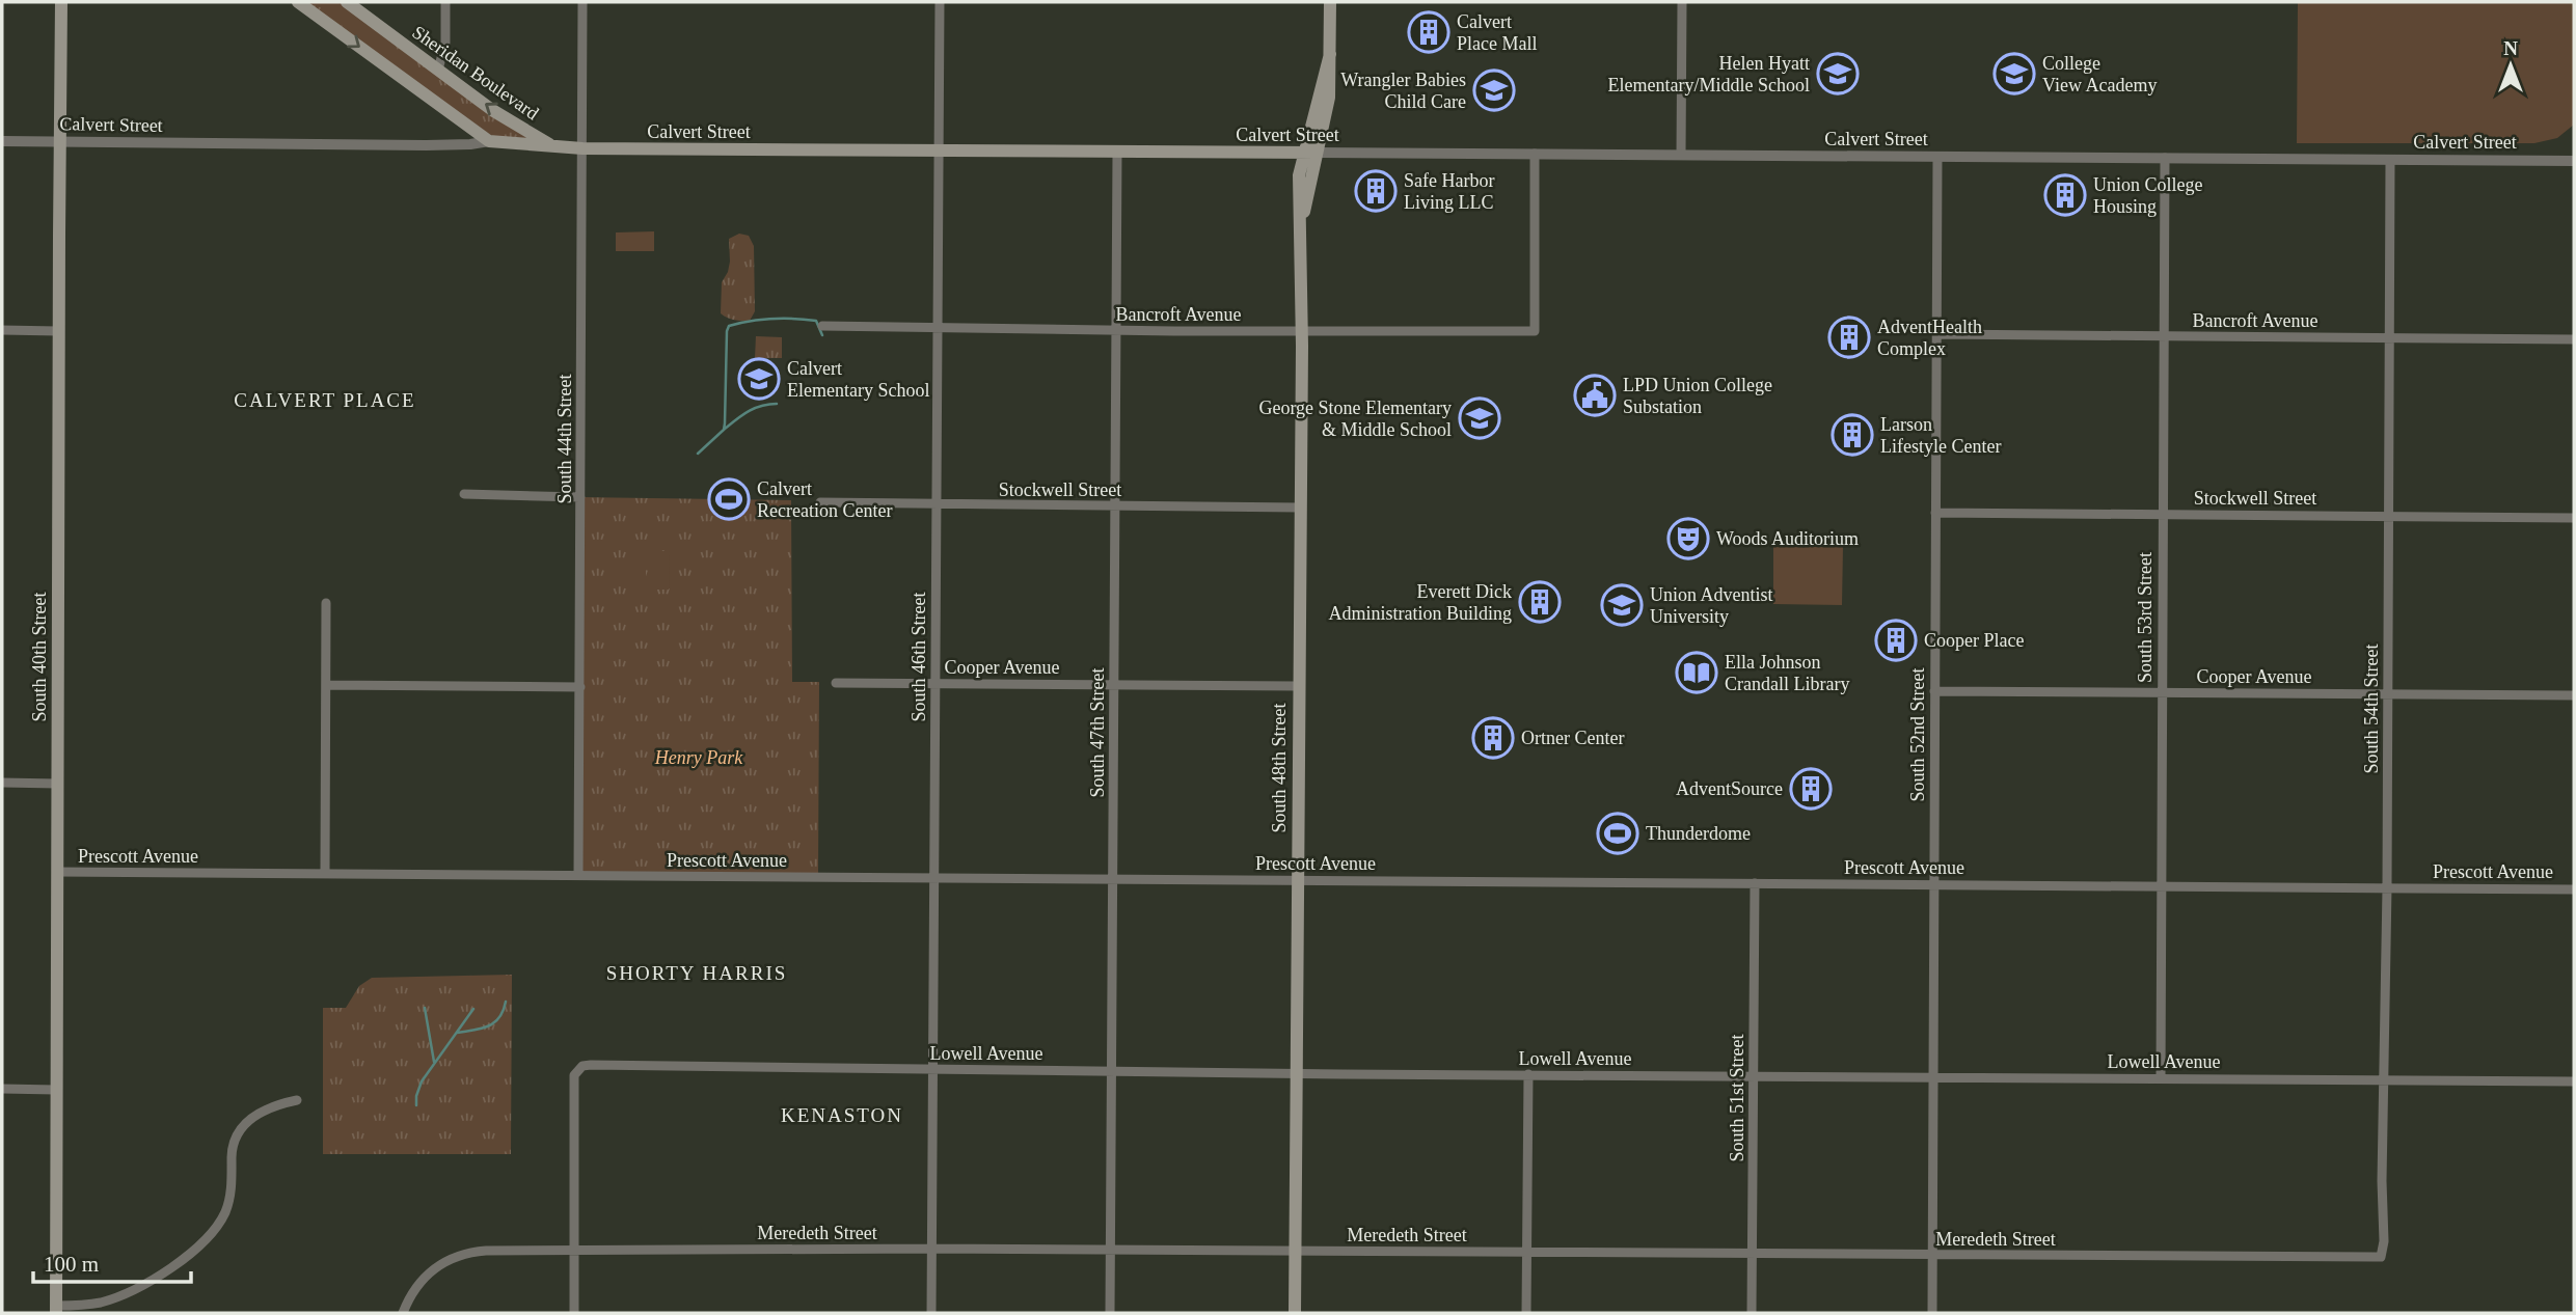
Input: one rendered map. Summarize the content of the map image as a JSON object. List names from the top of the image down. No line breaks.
{"streets":{"main road":["Sheridan Boulevard","Calvert Street","South 40th Street","South 48th Street"],"street":["Bancroft Avenue","South 44th Street","Stockwell Street","South 53rd Street","South 46th Street","Cooper Avenue","South 54th Street","South 47th Street","South 52nd Street","Prescott Avenue","Lowell Avenue","South 51st Street","Meredeth Street"]},"crossings":[["Sheridan Boulevard","Calvert Street"],["Calvert Street","Bancroft Avenue"],["Calvert Street","South 44th Street"],["Calvert Street","South 53rd Street"],["Calvert Street","South 40th Street"],["Calvert Street","South 46th Street"],["Calvert Street","South 54th Street"],["Calvert Street","South 47th Street"],["Calvert Street","South 52nd Street"],["Calvert Street","South 48th Street"],["Bancroft Avenue","South 53rd Street"],["Bancroft Avenue","South 46th Street"],["Bancroft Avenue","South 54th Street"],["Bancroft Avenue","South 47th Street"],["Bancroft Avenue","South 52nd Street"],["Bancroft Avenue","South 48th Street"],["South 44th Street","Prescott Avenue"],["Stockwell Street","South 53rd Street"],["Stockwell Street","South 46th Street"],["Stockwell Street","South 54th Street"],["Stockwell Street","South 47th Street"],["Stockwell Street","South 52nd Street"],["Stockwell Street","South 48th Street"],["South 53rd Street","Cooper Avenue"],["South 53rd Street","Prescott Avenue"],["South 53rd Street","Lowell Avenue"],["South 40th Street","Prescott Avenue"],["South 46th Street","Cooper Avenue"],["South 46th Street","Prescott Avenue"],["South 46th Street","Lowell Avenue"],["South 46th Street","Meredeth Street"],["Cooper Avenue","South 54th Street"],["Cooper Avenue","South 47th Street"],["Cooper Avenue","South 52nd Street"],["Cooper Avenue","South 48th Street"],["South 54th Street","Prescott Avenue"],["South 54th Street","Lowell Avenue"],["South 54th Street","Meredeth Street"],["South 47th Street","Prescott Avenue"],["South 47th Street","Lowell Avenue"],["South 47th Street","Meredeth Street"],["South 52nd Street","Prescott Avenue"],["South 52nd Street","Lowell Avenue"],["South 52nd Street","Meredeth Street"],["South 48th Street","Prescott Avenue"],["South 48th Street","Lowell Avenue"],["South 48th Street","Meredeth Street"],["Prescott Avenue","South 51st Street"],["Lowell Avenue","South 51st Street"],["Lowell Avenue","Meredeth Street"],["South 51st Street","Meredeth Street"]],"districts":["CALVERT PLACE","SHORTY HARRIS","KENASTON"],"parks":["Henry Park"],"places":{"building":["Calvert Place Mall","Safe Harbor Living LLC","Union College Housing","AdventHealth Complex","Larson Lifestyle Center","Everett Dick Administration Building","Cooper Place","Ortner Center","AdventSource"],"school or university":["Helen Hyatt Elementary/Middle School","College View Academy","Wrangler Babies Child Care","Calvert Elementary School","George Stone Elementary & Middle School","Union Adventist University"],"public building":["LPD Union College Substation"],"sports":["Calvert Recreation Center","Thunderdome"],"theatre":["Woods Auditorium"],"library":["Ella Johnson Crandall Library"]},"scale_bar":"100 m","north":"top"}
